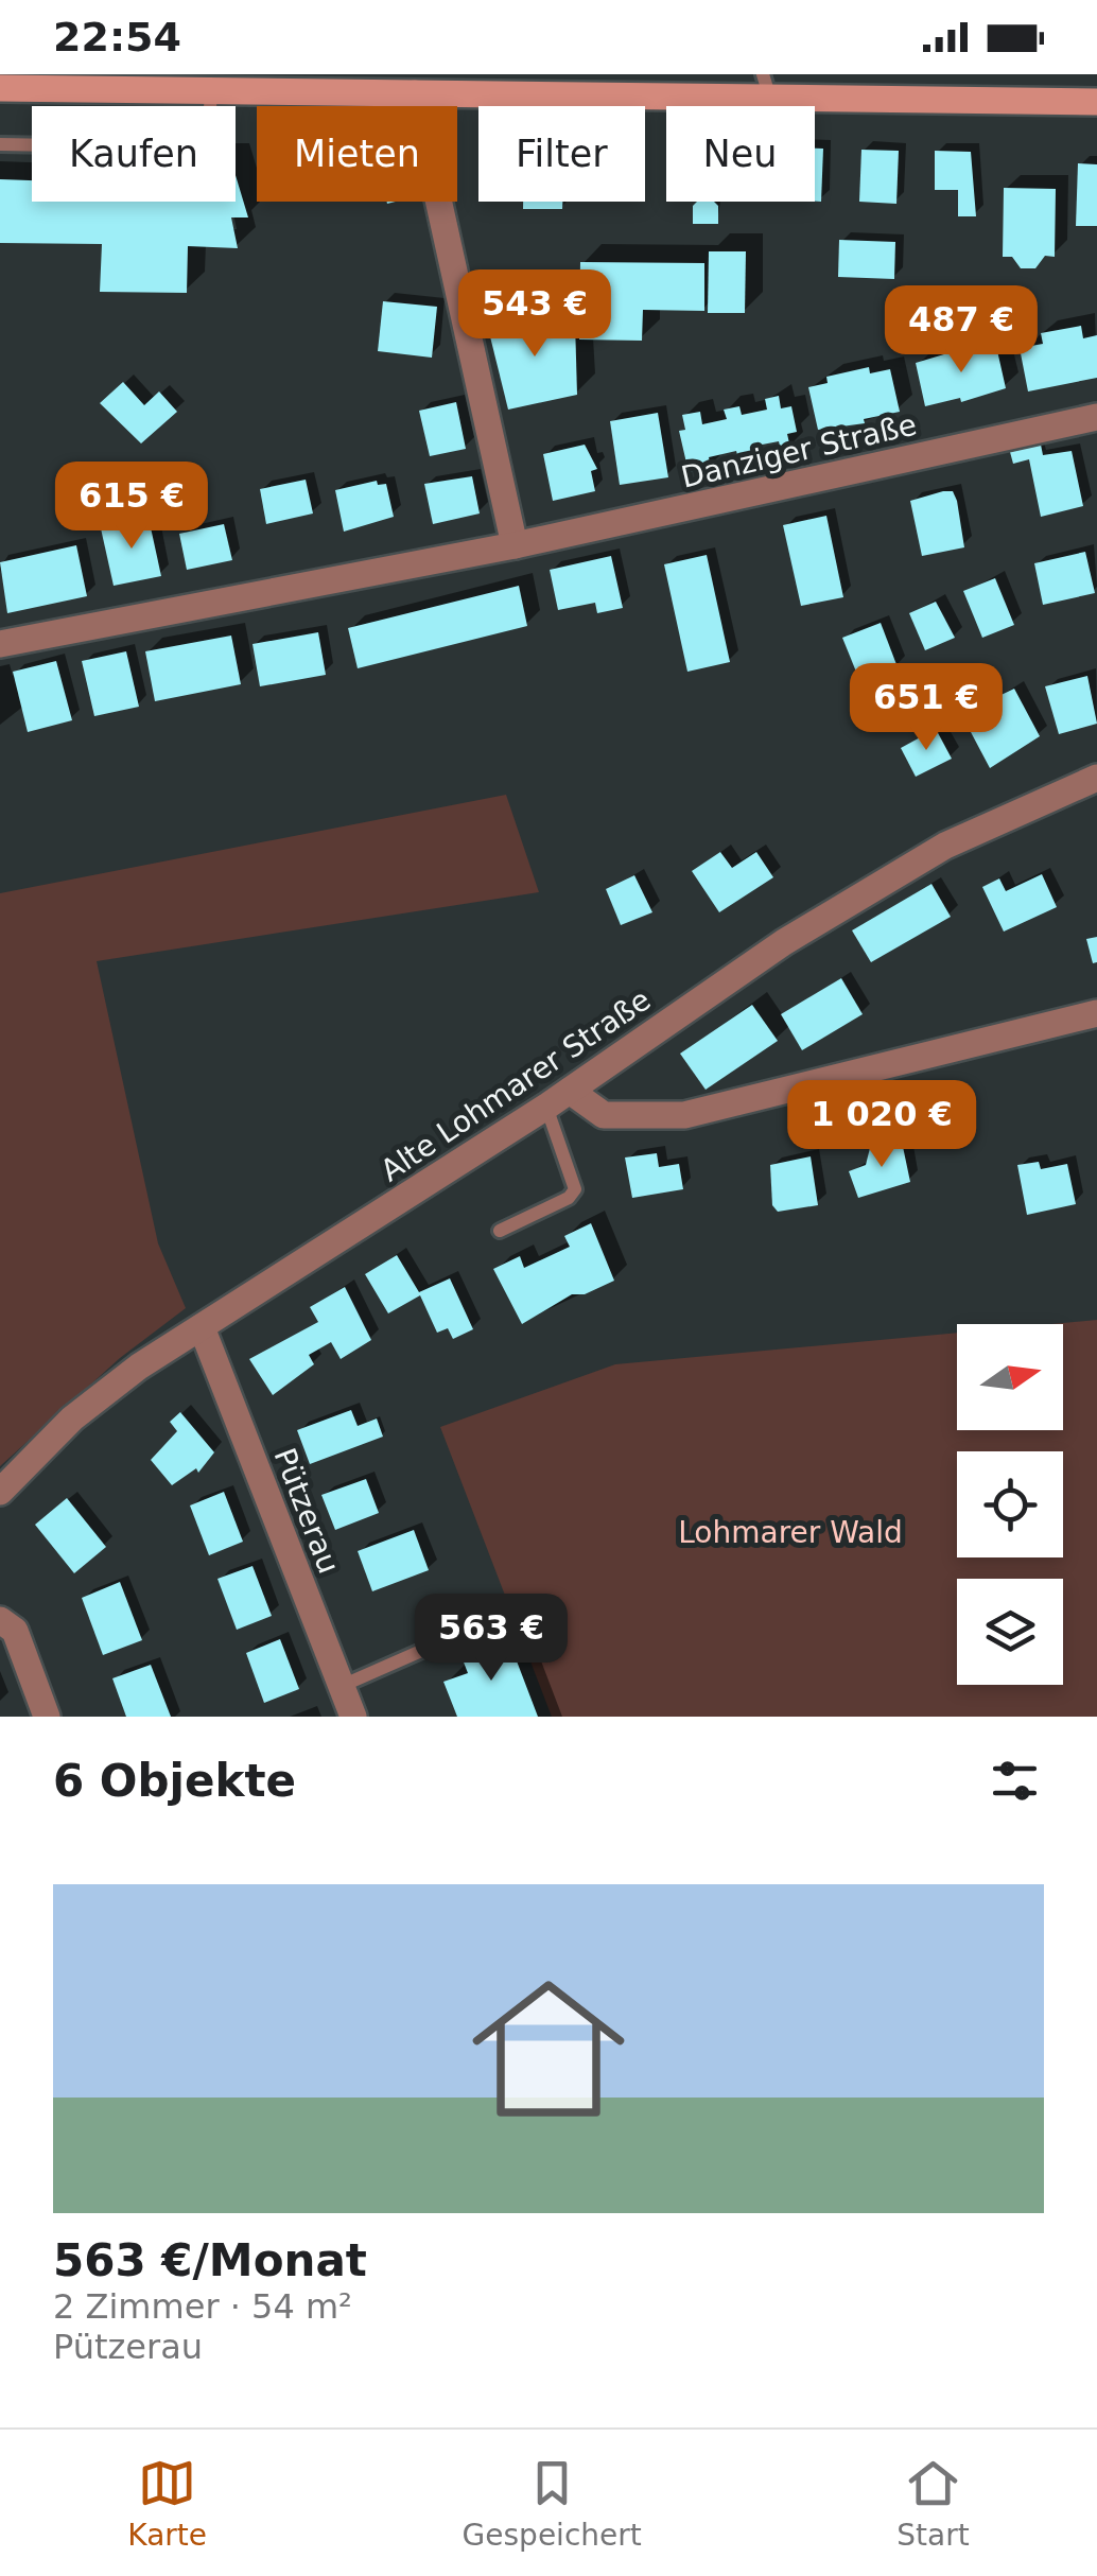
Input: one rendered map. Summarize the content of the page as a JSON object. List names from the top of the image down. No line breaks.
{"streets":{"street":["Danziger Straße","Alte Lohmarer Straße","Pützerau"]},"crossings":[["Alte Lohmarer Straße","Pützerau"]],"parks":["Lohmarer Wald"],"north":"right","page":{"status":"22:54","chip":["Kaufen","Mieten","Filter","Neu"],"price":["543 €","487 €","615 €","651 €","1 020 €","563 €"],"heading":"6 Objekte","list":[{"name":"563 €/Monat","note":"2 Zimmer · 54 m² · Pützerau"}],"tabs":["Karte","Gespeichert","Start"]}}
